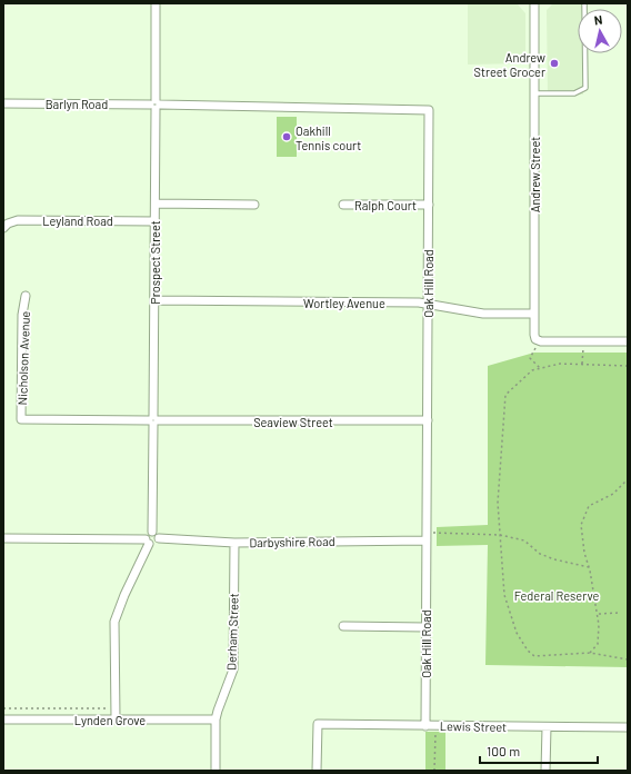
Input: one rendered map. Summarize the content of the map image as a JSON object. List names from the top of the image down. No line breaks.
{"streets":{"street":["Barlyn Road","Andrew Street","Ralph Court","Leyland Road","Prospect Street","Oak Hill Road","Wortley Avenue","Nicholson Avenue","Seaview Street","Darbyshire Road","Derham Street","Lynden Grove","Lewis Street"]},"crossings":[["Barlyn Road","Prospect Street"],["Barlyn Road","Oak Hill Road"],["Andrew Street","Wortley Avenue"],["Ralph Court","Oak Hill Road"],["Leyland Road","Prospect Street"],["Prospect Street","Oak Hill Road"],["Prospect Street","Wortley Avenue"],["Prospect Street","Seaview Street"],["Prospect Street","Darbyshire Road"],["Oak Hill Road","Wortley Avenue"],["Oak Hill Road","Seaview Street"],["Oak Hill Road","Darbyshire Road"],["Oak Hill Road","Lewis Street"],["Nicholson Avenue","Seaview Street"],["Darbyshire Road","Derham Street"],["Derham Street","Lynden Grove"]],"parks":["Federal Reserve"],"places":["Andrew Street Grocer","Oakhill Tennis court"],"scale_bar":"100 m","north":"top"}
